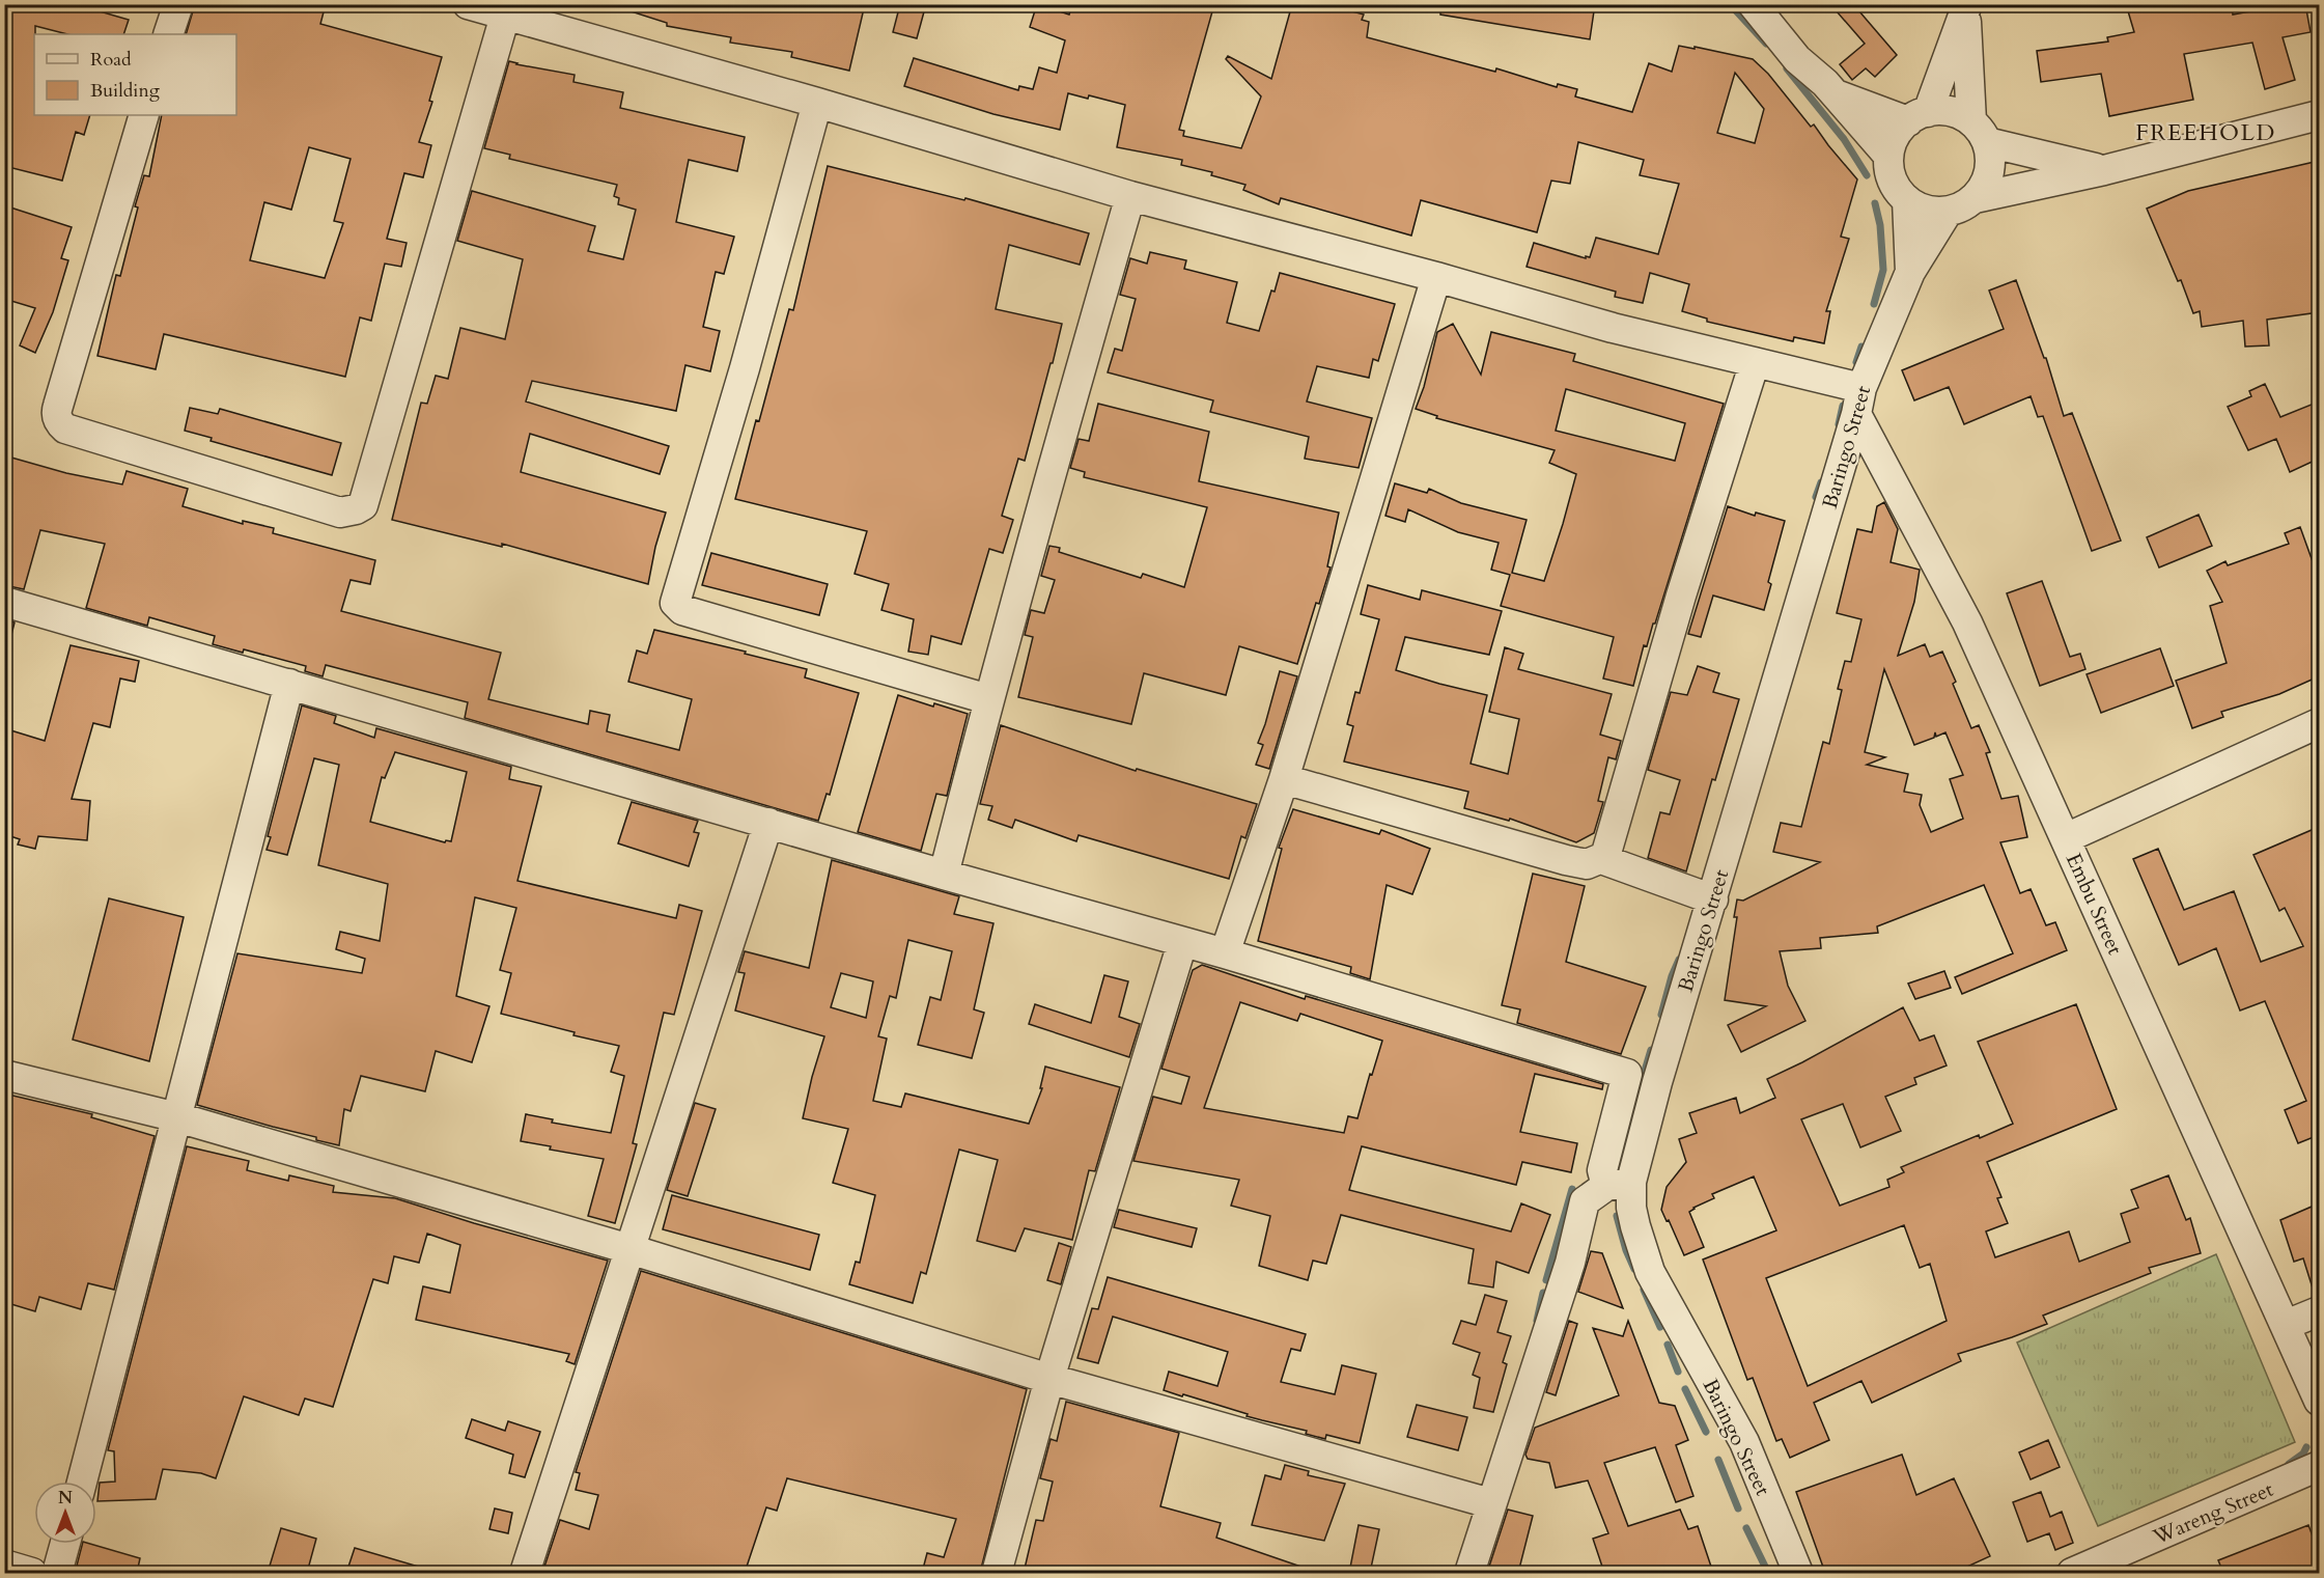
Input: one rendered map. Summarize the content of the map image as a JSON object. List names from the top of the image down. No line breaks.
{"streets":{"street":["Baringo Street","Embu Street","Wareng Street"]},"crossings":[["Baringo Street","Embu Street"]],"districts":["FREEHOLD"],"legend":["Road","Building"],"north":"top"}
